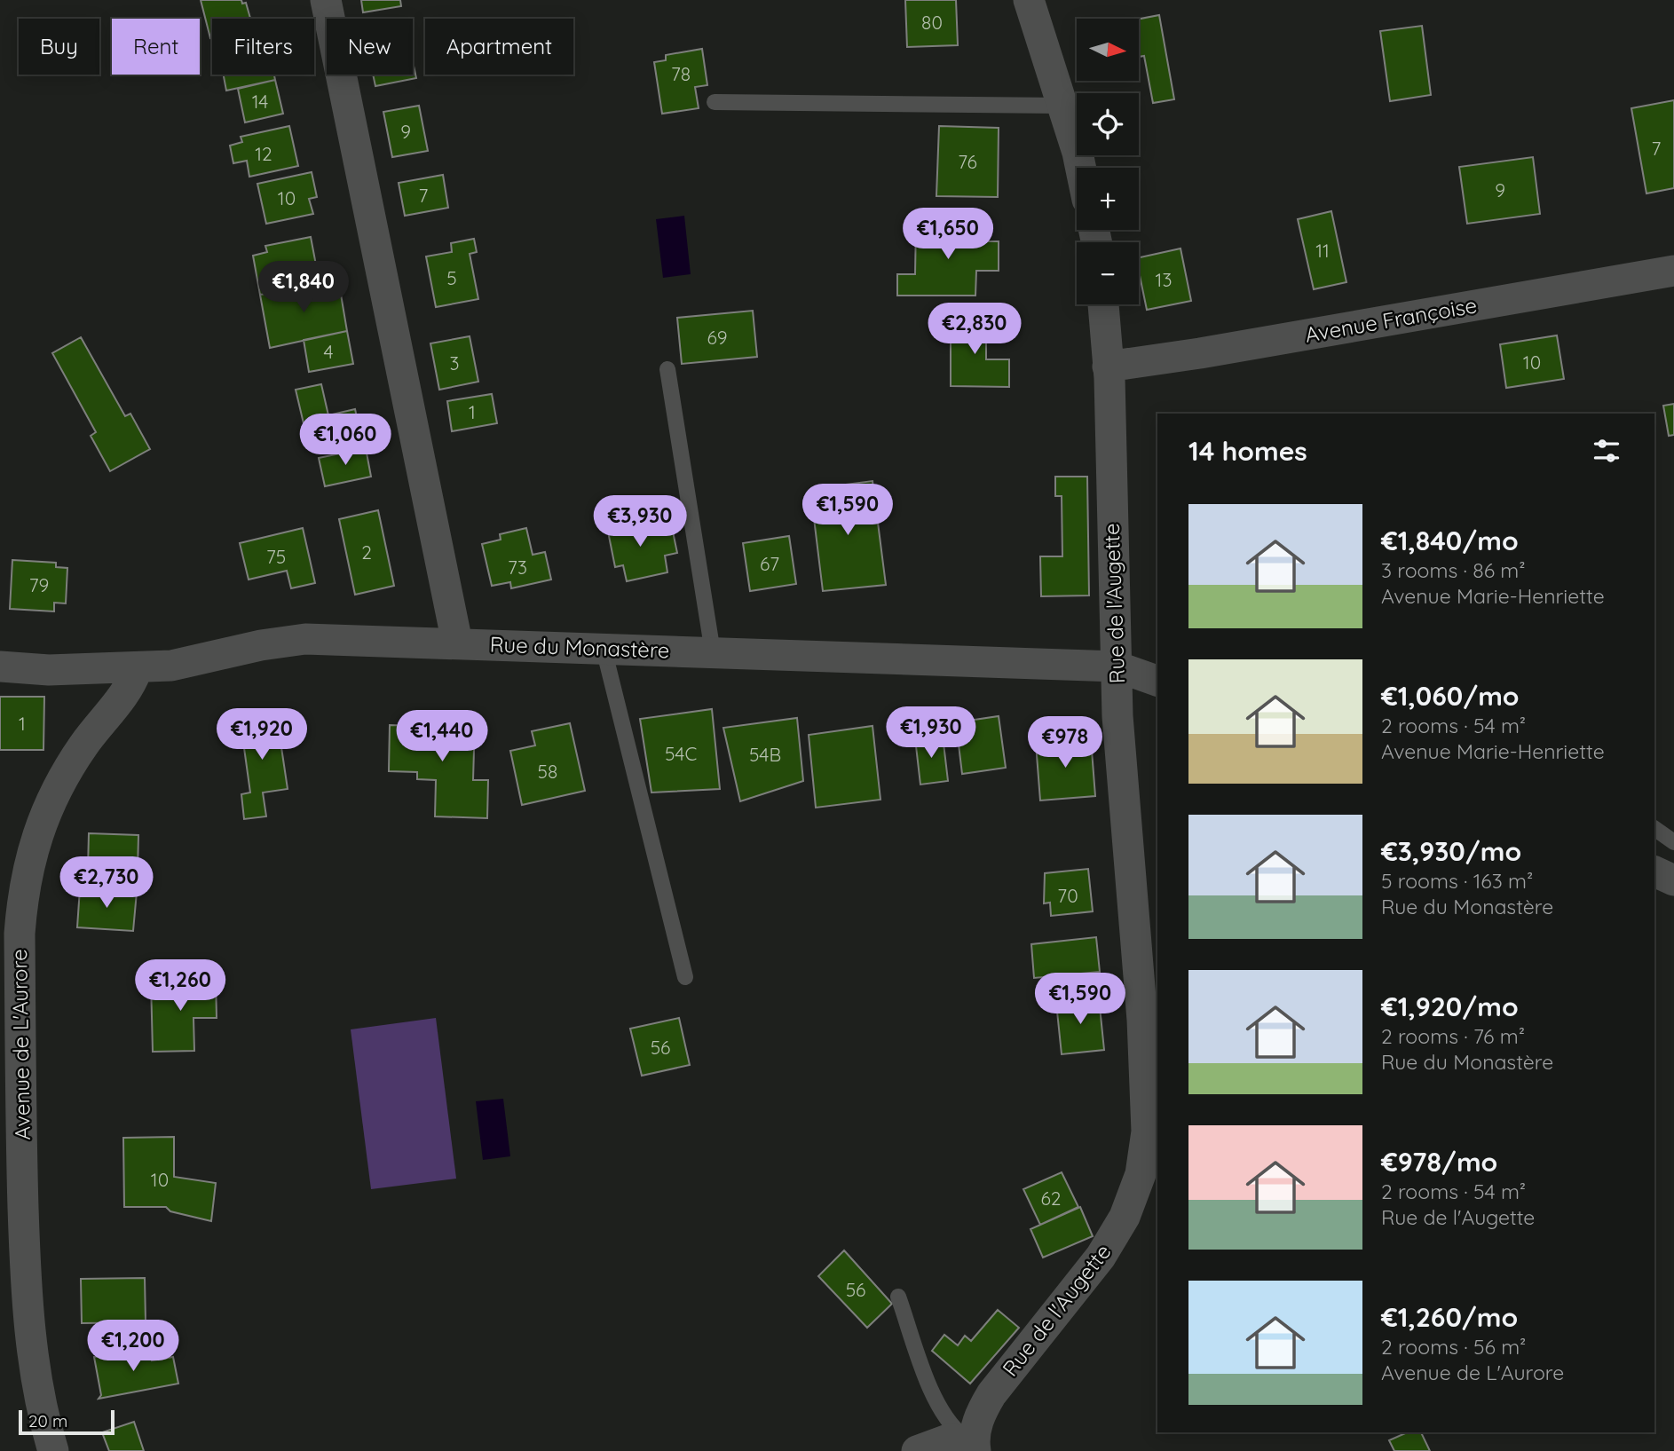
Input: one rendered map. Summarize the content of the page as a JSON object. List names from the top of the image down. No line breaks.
{"streets":{"street":["Avenue Françoise","Rue de l'Augette","Rue du Monastère","Avenue de L'Aurore"]},"crossings":[["Avenue Françoise","Rue de l'Augette"],["Rue de l'Augette","Rue du Monastère"],["Rue du Monastère","Avenue de L'Aurore"]],"house_numbers":["80","78","14","9","7","12","76","9","7","10","11","5","13","69","4","10","3","1","2","75","67","73","79","1","54C","54B","58","70","56","10","62","56"],"scale_bar":"20 m","north":"right","page":{"map_buttons":["+","−"],"chip":["Buy","Rent","Filters","New","Apartment"],"price":["€1,650","€1,840","€2,830","€1,060","€1,590","€3,930","€1,930","€1,920","€1,440","€978","€2,730","€1,260","€1,590","€1,200"],"heading":"14 homes","list":[{"name":"€1,840/mo","note":"3 rooms · 86 m² · Avenue Marie-Henriette"},{"name":"€1,060/mo","note":"2 rooms · 54 m² · Avenue Marie-Henriette"},{"name":"€3,930/mo","note":"5 rooms · 163 m² · Rue du Monastère"},{"name":"€1,920/mo","note":"2 rooms · 76 m² · Rue du Monastère"},{"name":"€978/mo","note":"2 rooms · 54 m² · Rue de l'Augette"},{"name":"€1,260/mo","note":"2 rooms · 56 m² · Avenue de L'Aurore"}],"scale":"20 m"}}
